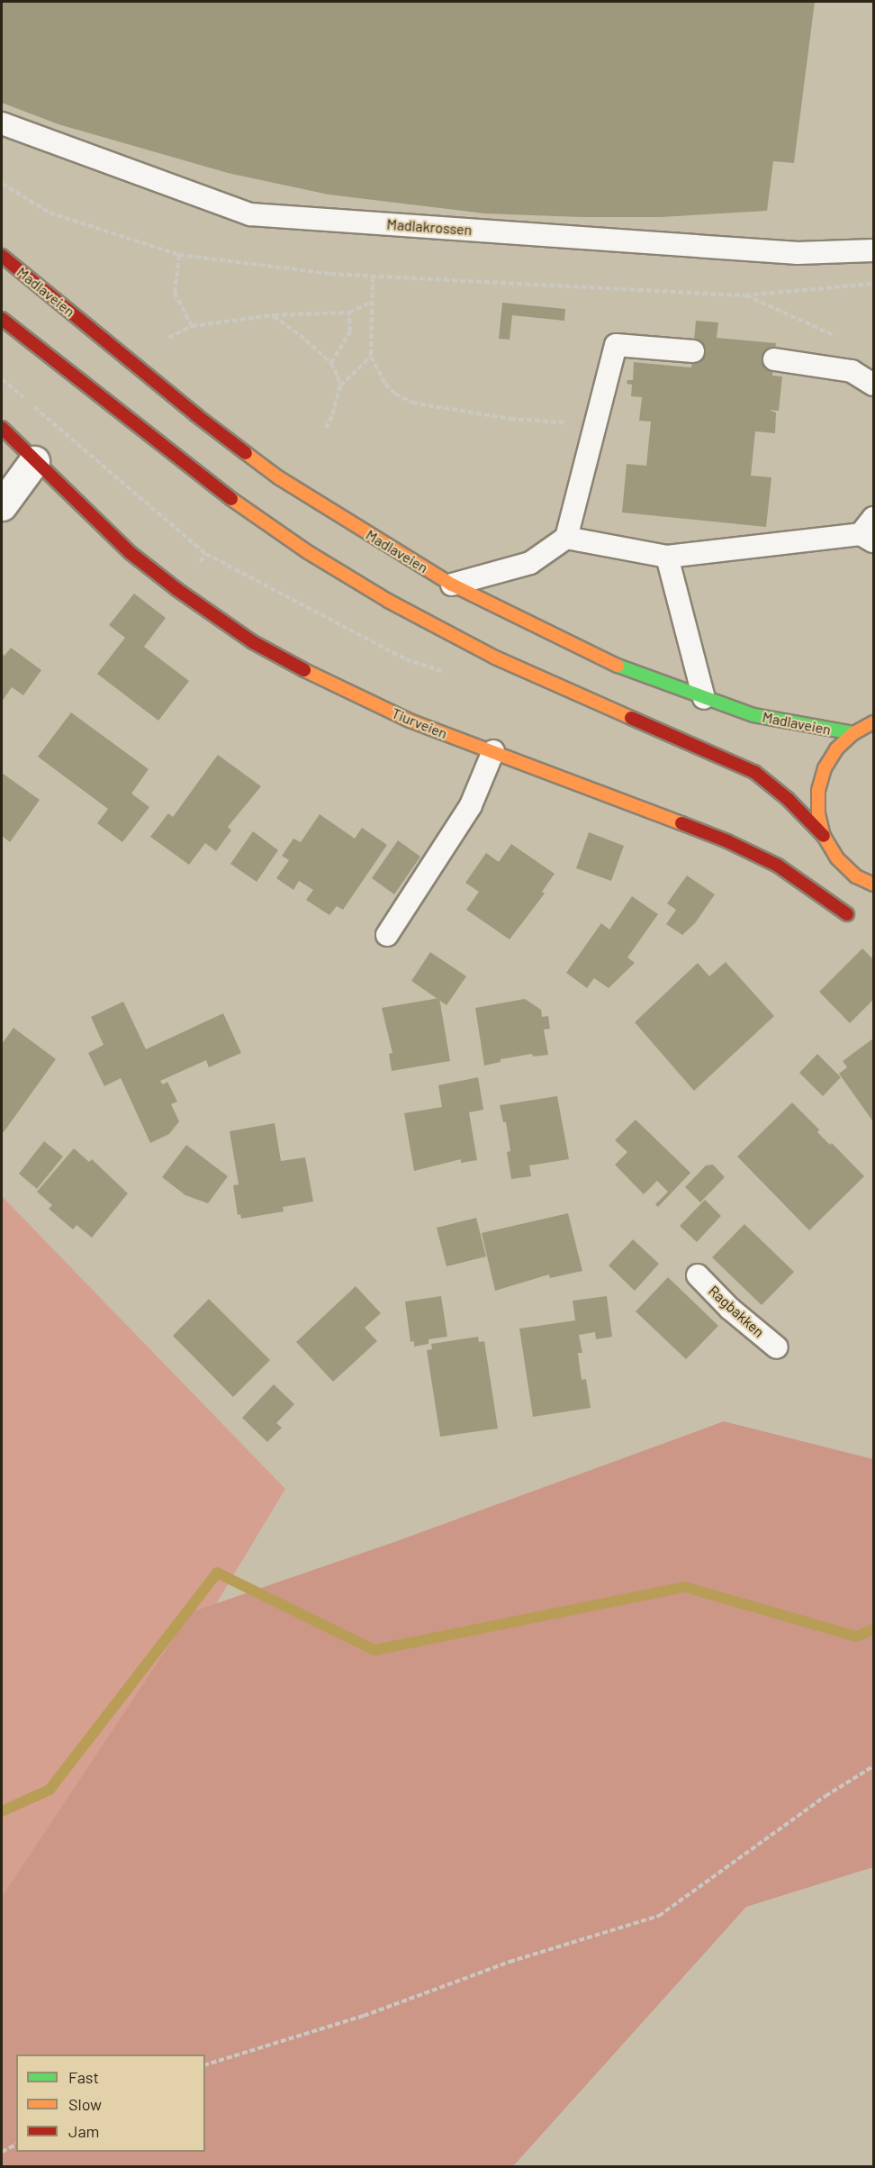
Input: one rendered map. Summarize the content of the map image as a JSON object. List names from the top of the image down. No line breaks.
{"streets":{"main road":["Madlaveien","Tiurveien"],"lane":["Madlakrossen","Ragbakken"]},"legend":["Fast","Slow","Jam"]}
